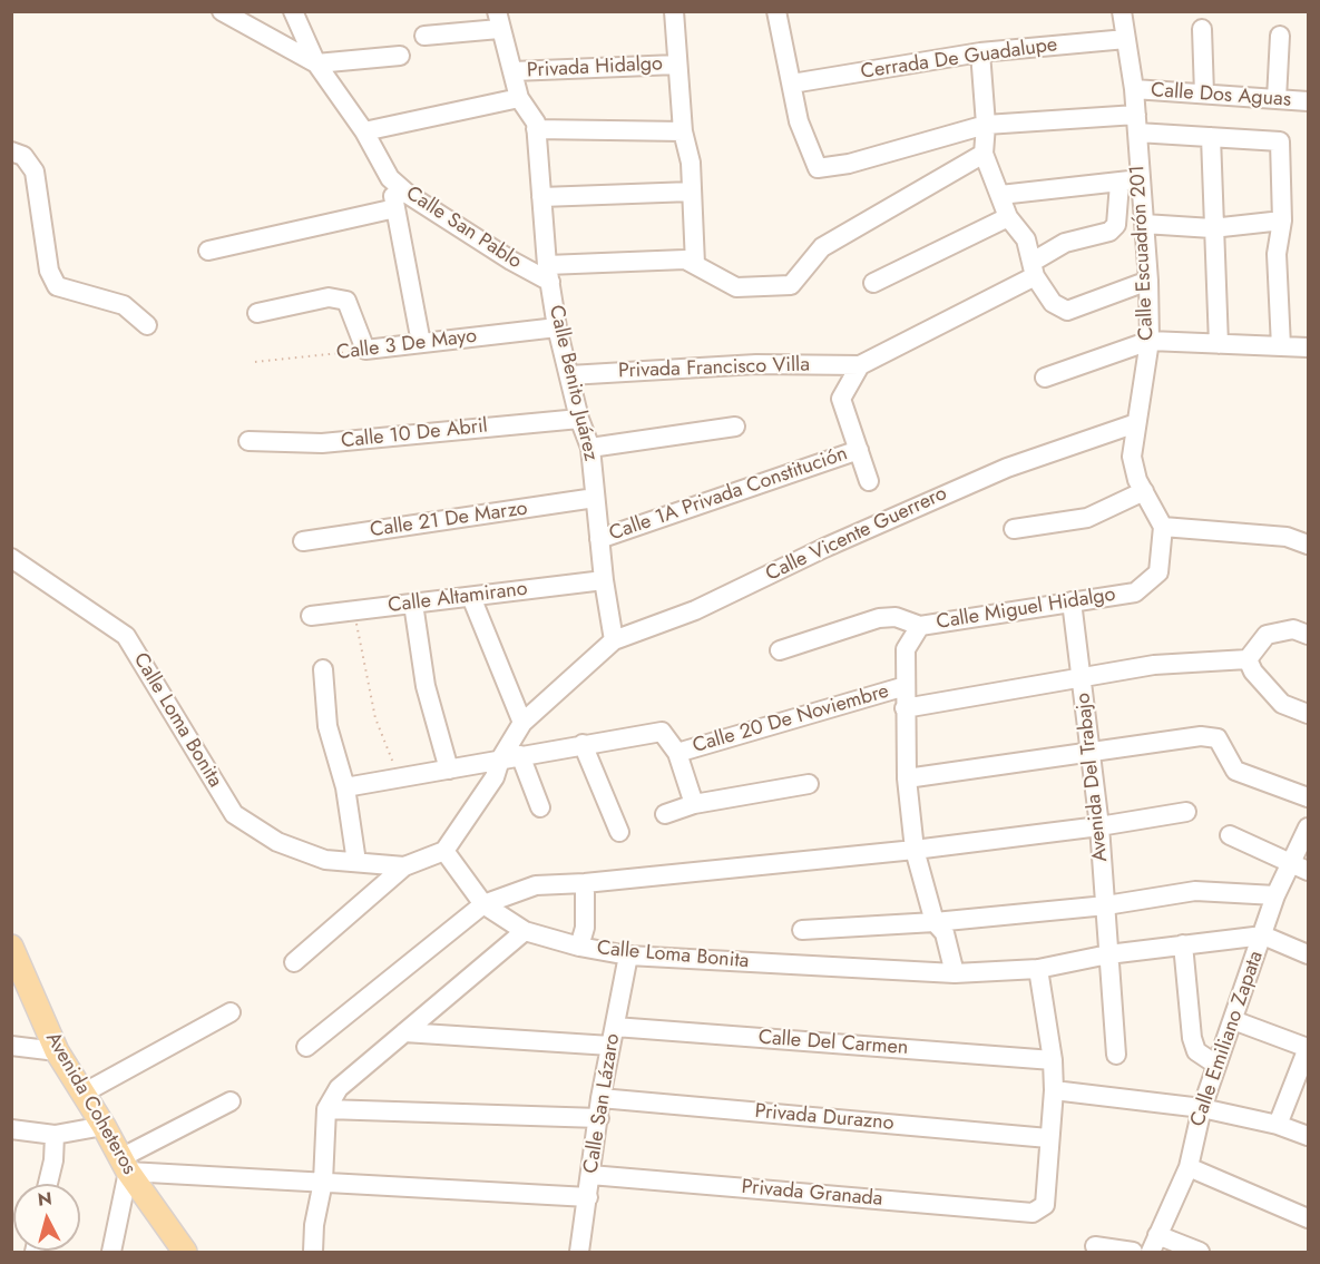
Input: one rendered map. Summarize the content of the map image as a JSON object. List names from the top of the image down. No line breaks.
{"streets":{"main road":["Avenida Coheteros"],"street":["Cerrada De Guadalupe","Privada Hidalgo","Calle Dos Aguas","Calle San Pablo","Calle Escuadrón 201","Calle 3 De Mayo","Privada Francisco Villa","Calle Benito Juárez","Calle 10 De Abril","Calle 1A Privada Constitución","Calle 21 De Marzo","Calle Vicente Guerrero","Calle Altamirano","Calle Miguel Hidalgo","Calle 20 De Noviembre","Calle Loma Bonita","Avenida Del Trabajo","Calle Emiliano Zapata","Calle Del Carmen","Calle San Lázaro","Privada Durazno","Privada Granada"]},"crossings":[["Cerrada De Guadalupe","Calle Escuadrón 201"],["Privada Hidalgo","Calle Benito Juárez"],["Calle Dos Aguas","Calle Escuadrón 201"],["Calle San Pablo","Calle Benito Juárez"],["Calle Escuadrón 201","Calle Vicente Guerrero"],["Calle Escuadrón 201","Calle Miguel Hidalgo"],["Calle 3 De Mayo","Calle Benito Juárez"],["Privada Francisco Villa","Calle Benito Juárez"],["Calle Benito Juárez","Calle 10 De Abril"],["Calle Benito Juárez","Calle 1A Privada Constitución"],["Calle Benito Juárez","Calle 21 De Marzo"],["Calle Benito Juárez","Calle Vicente Guerrero"],["Calle Benito Juárez","Calle Altamirano"],["Calle Vicente Guerrero","Calle Loma Bonita"],["Calle Miguel Hidalgo","Avenida Del Trabajo"],["Calle Loma Bonita","Avenida Del Trabajo"],["Calle Loma Bonita","Calle Emiliano Zapata"],["Calle Loma Bonita","Calle San Lázaro"],["Calle Del Carmen","Calle San Lázaro"],["Calle San Lázaro","Privada Durazno"],["Calle San Lázaro","Privada Granada"],["Privada Durazno","Privada Granada"]],"north":"top"}
